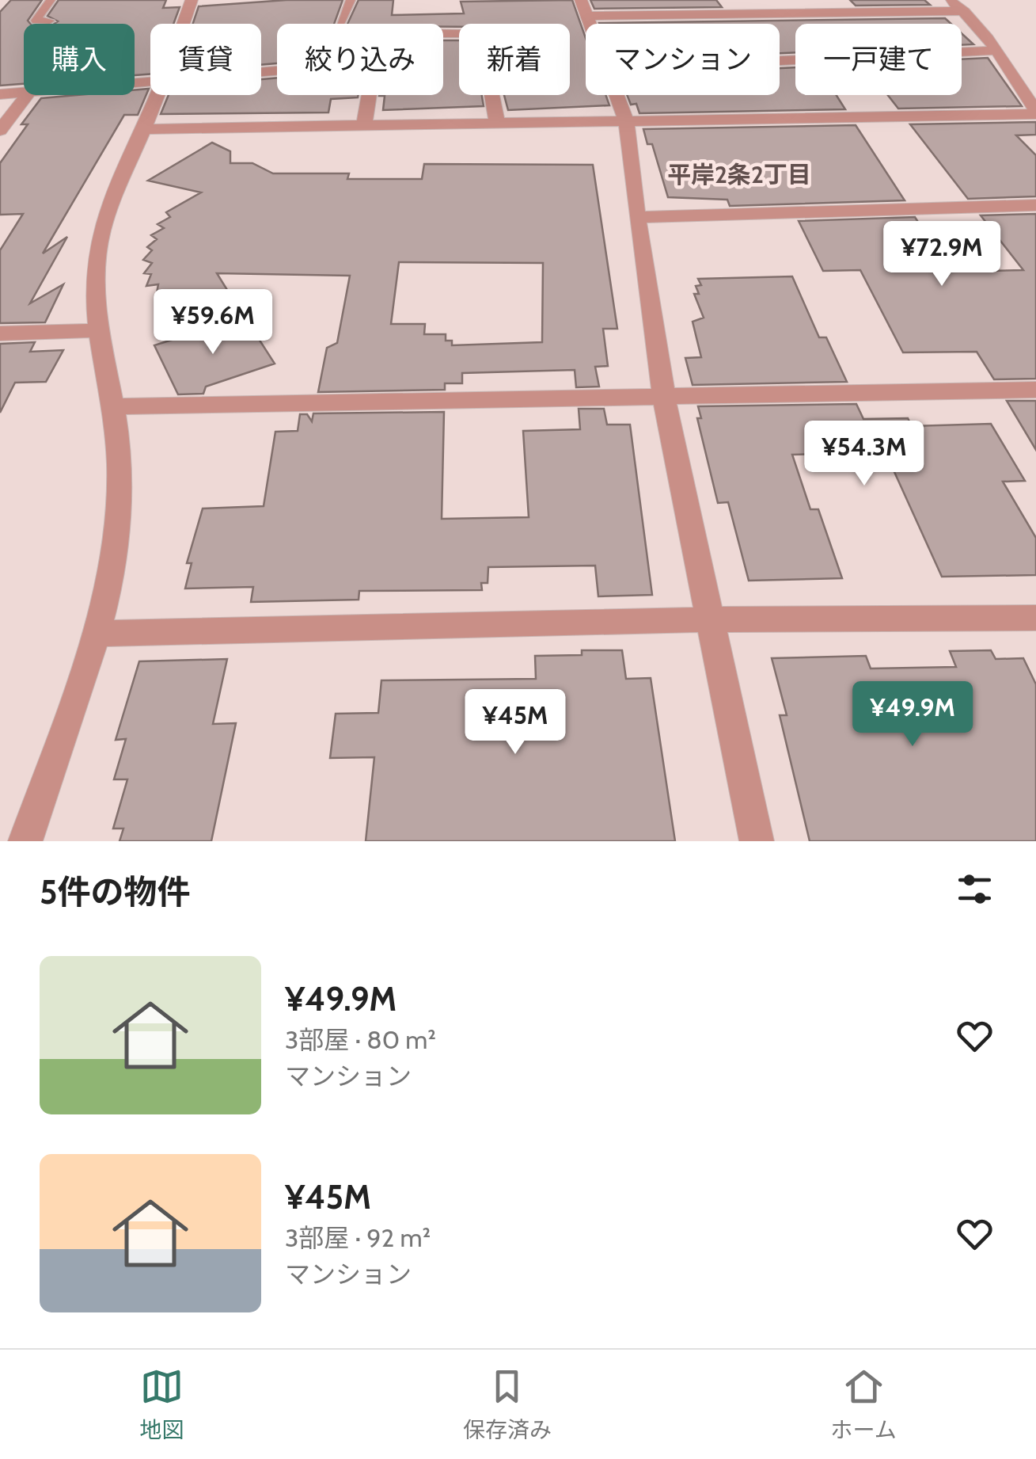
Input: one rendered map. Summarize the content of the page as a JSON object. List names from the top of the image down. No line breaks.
{"districts":["平岸2条2丁目"],"page":{"chip":["購入","賃貸","絞り込み","新着","マンション","一戸建て"],"price":["¥72.9M","¥59.6M","¥54.3M","¥49.9M","¥45M"],"heading":"5件の物件","list":[{"name":"¥49.9M","note":"3部屋 · 80 m² · マンション"},{"name":"¥45M","note":"3部屋 · 92 m² · マンション"}],"tabs":["地図","保存済み","ホーム"]}}
